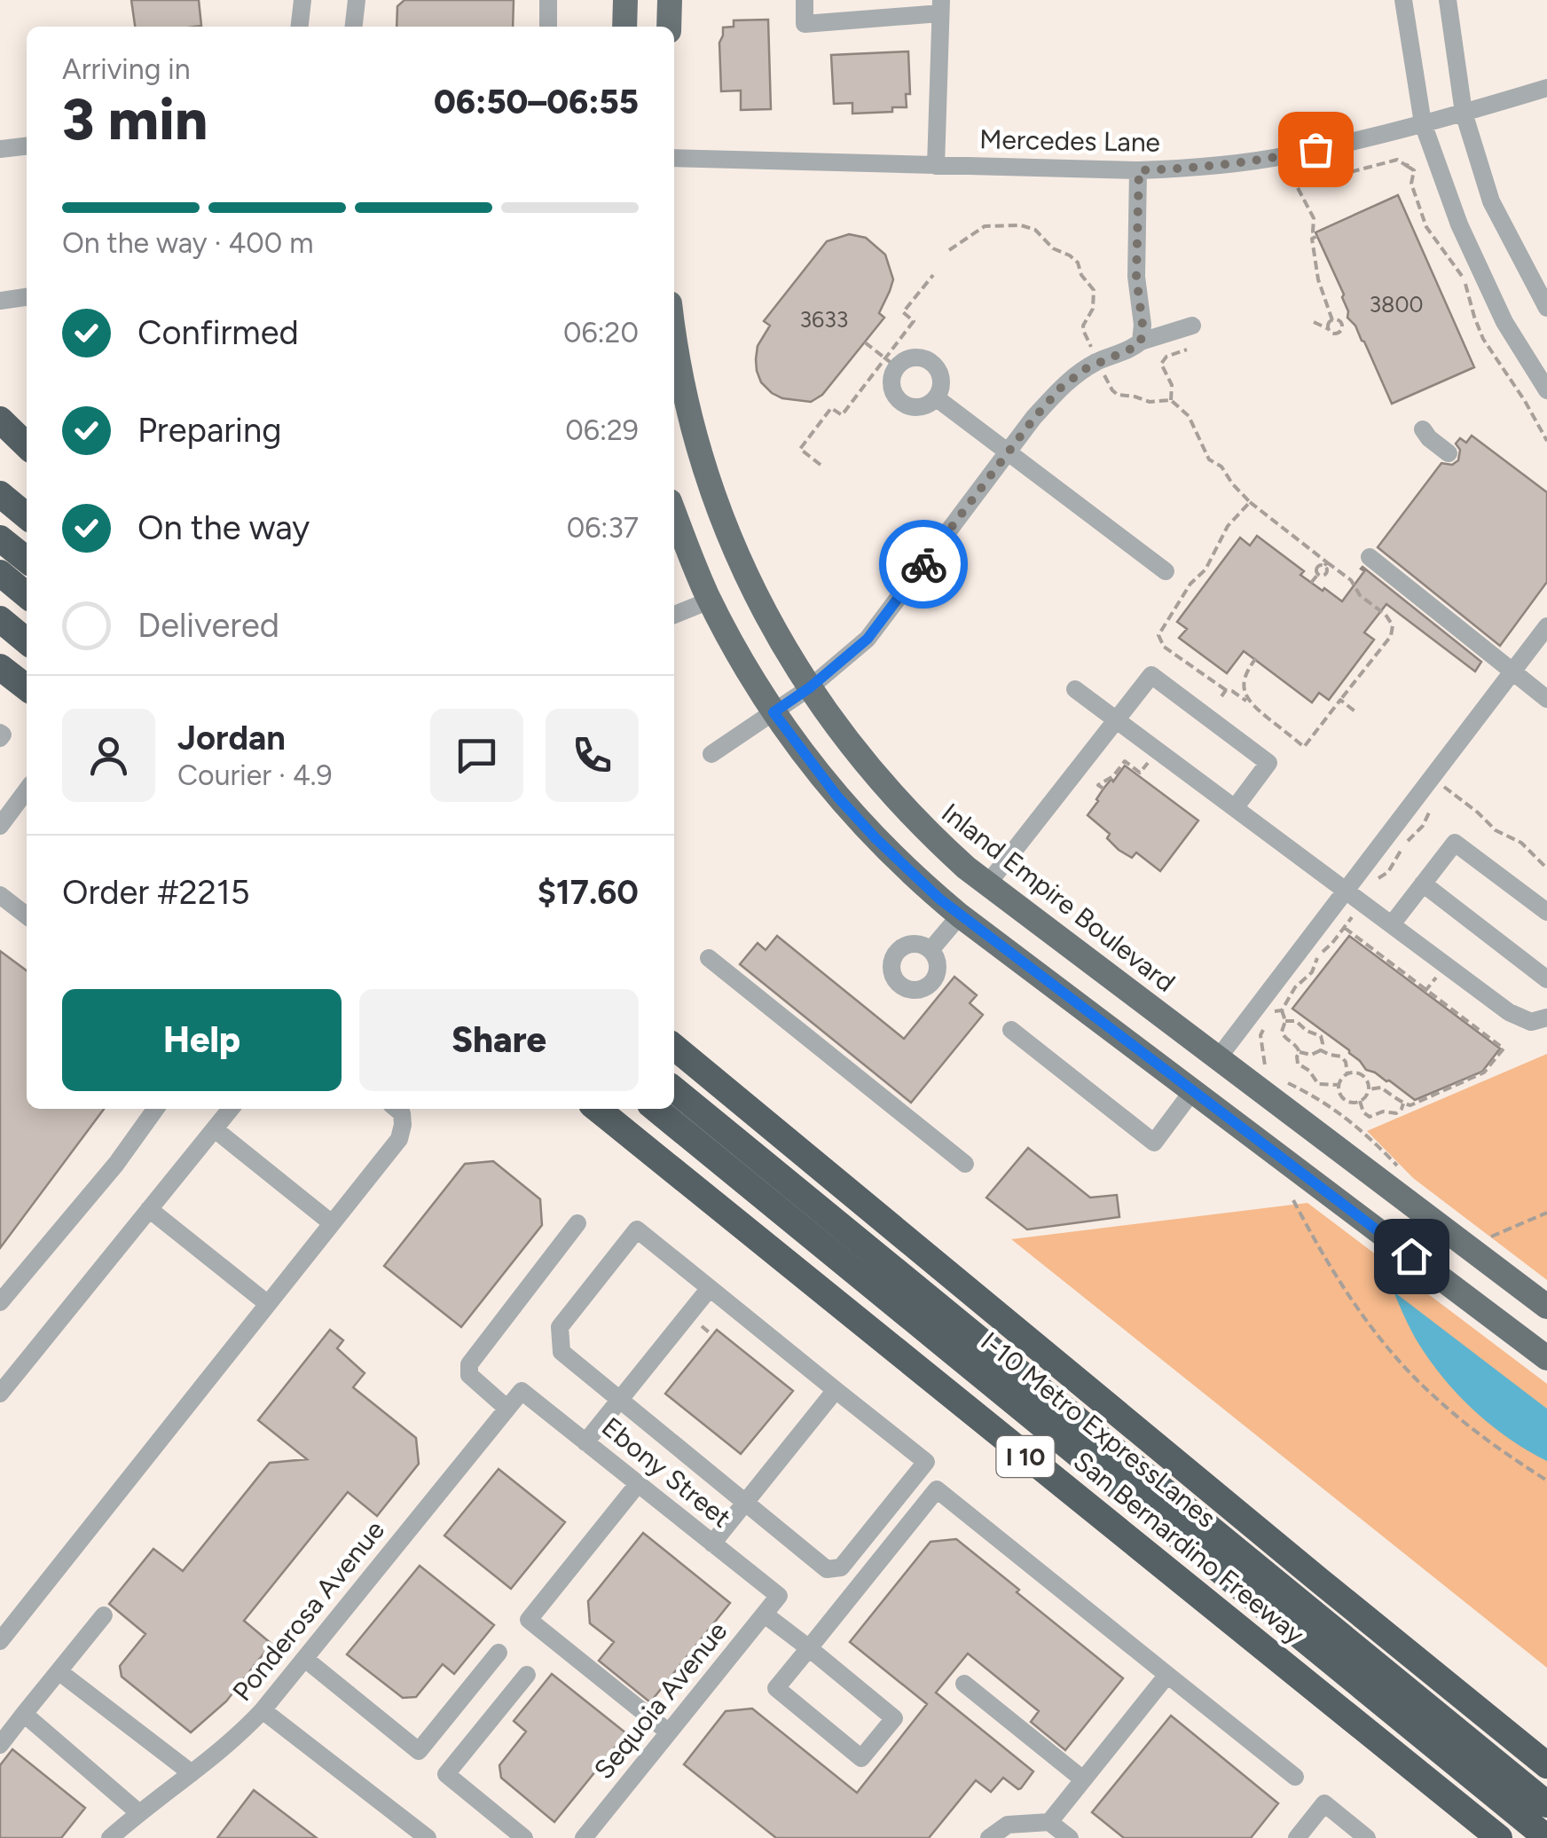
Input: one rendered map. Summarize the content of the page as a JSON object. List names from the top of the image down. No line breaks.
{"streets":{"highway":["I-10 Metro ExpressLanes","I 10","San Bernardino Freeway"],"main road":["Inland Empire Boulevard"],"street":["Mercedes Lane","Ebony Street","Ponderosa Avenue","Sequoia Avenue"]},"crossings":[["Ebony Street","Ponderosa Avenue"],["Ebony Street","Sequoia Avenue"]],"house_numbers":["3800","3633"],"page":{"heading":["3 min","Arriving in","06:50–06:55"],"panel":["Jordan","Courier · 4.9","Order #2215","$17.60"],"bar":"On the way · 400 m","list":[["Confirmed","06:20"],["Preparing","06:29"],["On the way","06:37"],"Delivered"],"buttons":["Help","Share"]}}
